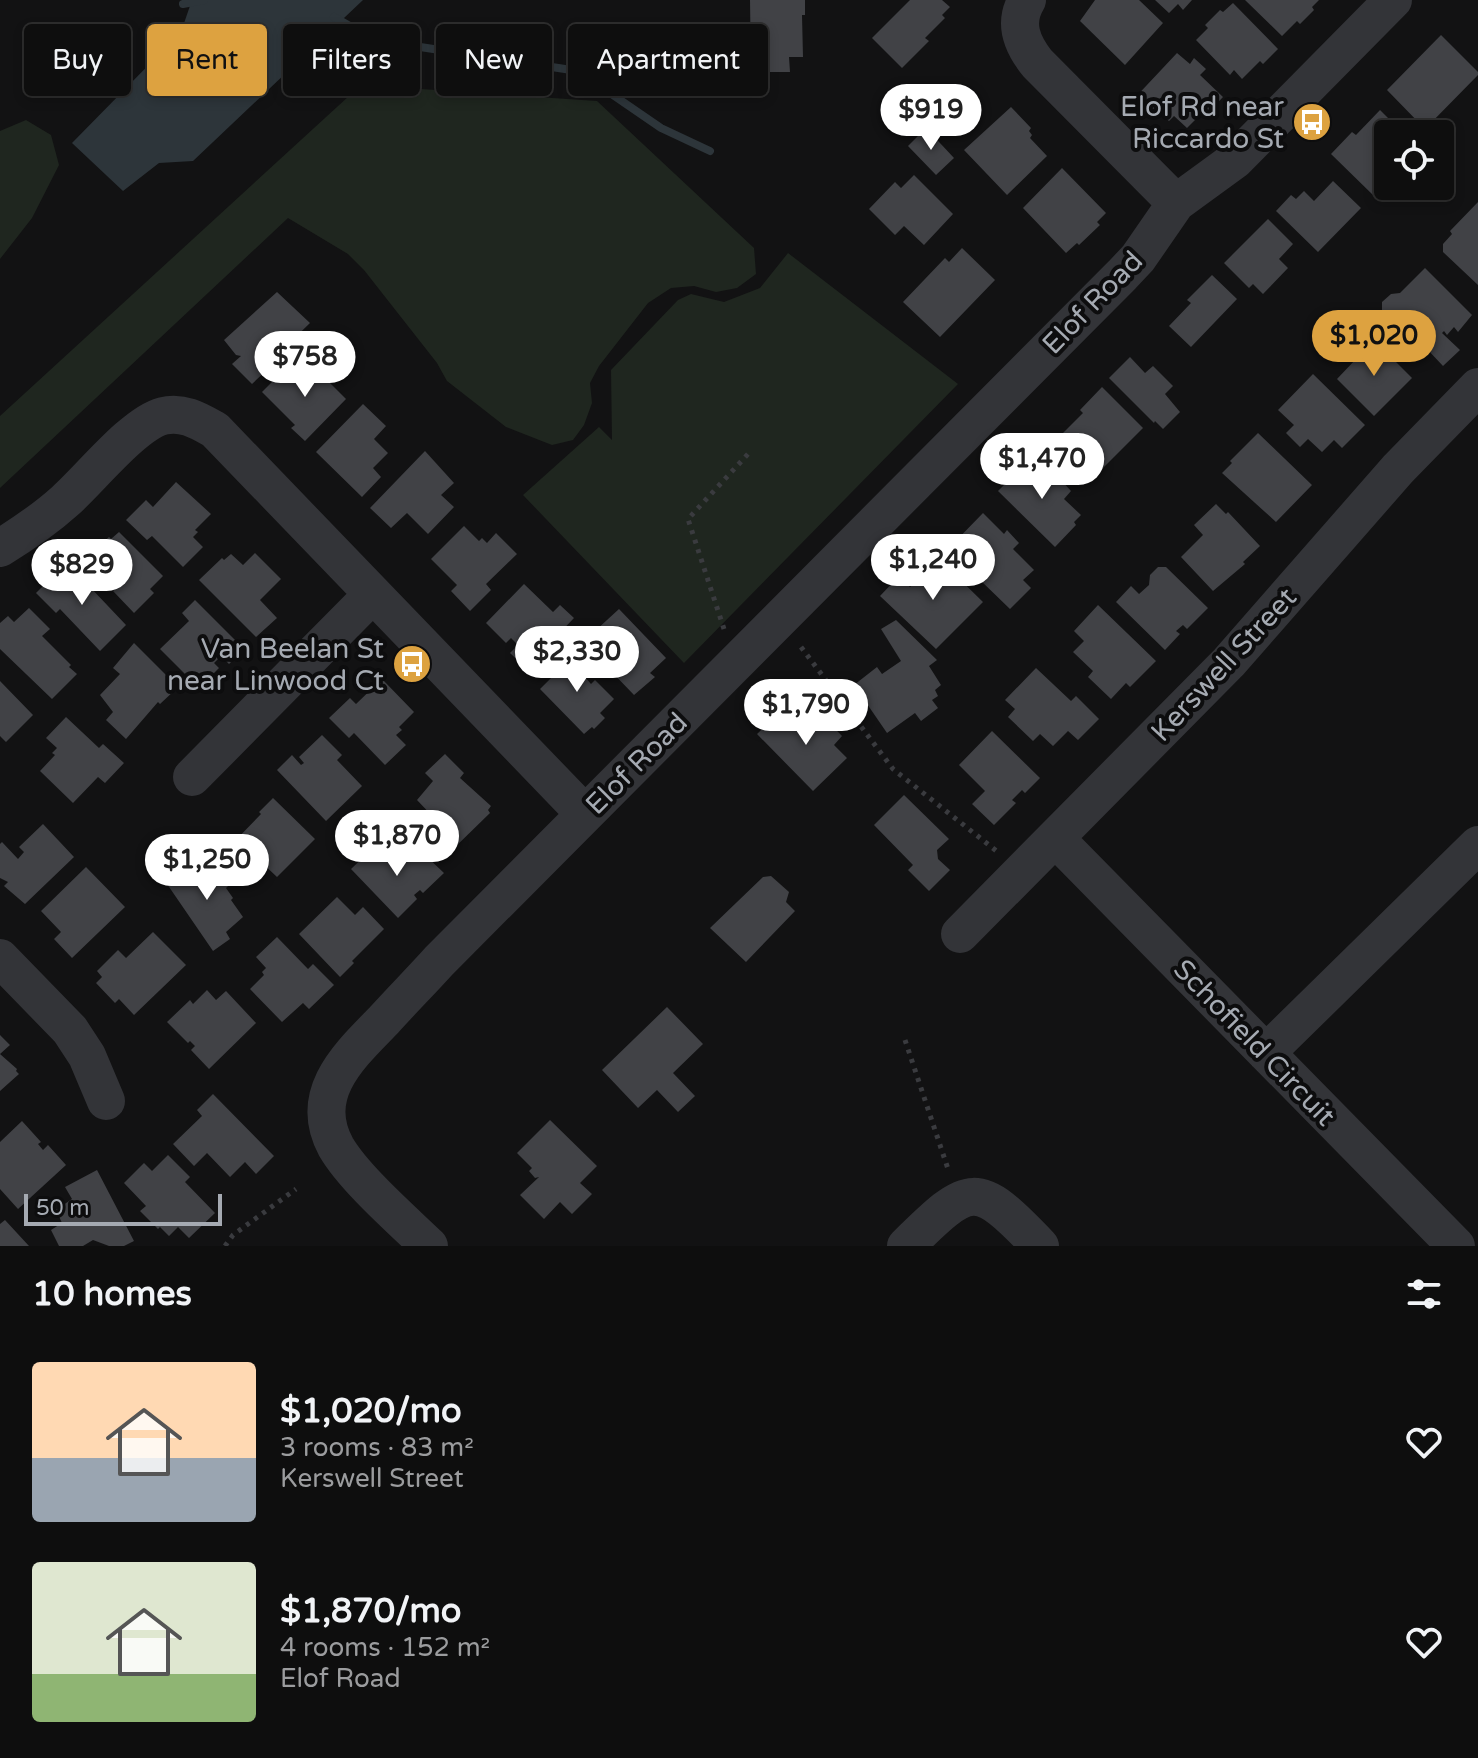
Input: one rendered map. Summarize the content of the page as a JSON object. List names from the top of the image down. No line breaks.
{"streets":{"street":["Elof Road","Kerswell Street","Schofield Circuit"]},"crossings":[["Kerswell Street","Schofield Circuit"]],"places":{"bus stop":["Elof Rd near Riccardo St","Van Beelan St near Linwood Ct"]},"scale_bar":"50 m","page":{"chip":["Buy","Rent","Filters","New","Apartment"],"price":["$919","$1,020","$758","$1,470","$1,240","$829","$2,330","$1,790","$1,870","$1,250"],"scale":"50 m","heading":"10 homes","list":[{"name":"$1,020/mo","note":"3 rooms · 83 m² · Kerswell Street"},{"name":"$1,870/mo","note":"4 rooms · 152 m² · Elof Road"}]}}
